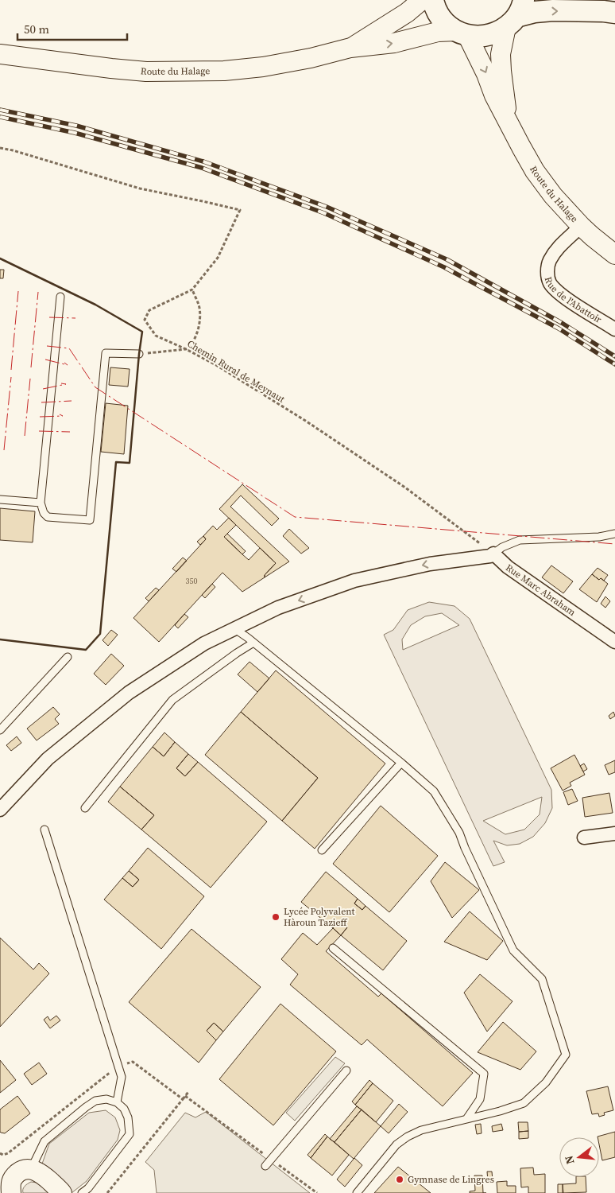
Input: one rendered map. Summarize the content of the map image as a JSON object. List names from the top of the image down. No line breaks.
{"streets":{"main road":["Route du Halage"],"street":["Rue de l'Abattoir","Rue Marc Abraham"],"path":["Chemin Rural de Meynaut"]},"crossings":[["Route du Halage","Rue de l'Abattoir"],["Chemin Rural de Meynaut","Rue Marc Abraham"]],"places":["Lycée Polyvalent Hàroun Tazieff","Gymnase de Lingres"],"house_numbers":["350"],"scale_bar":"50 m","north":"left"}
